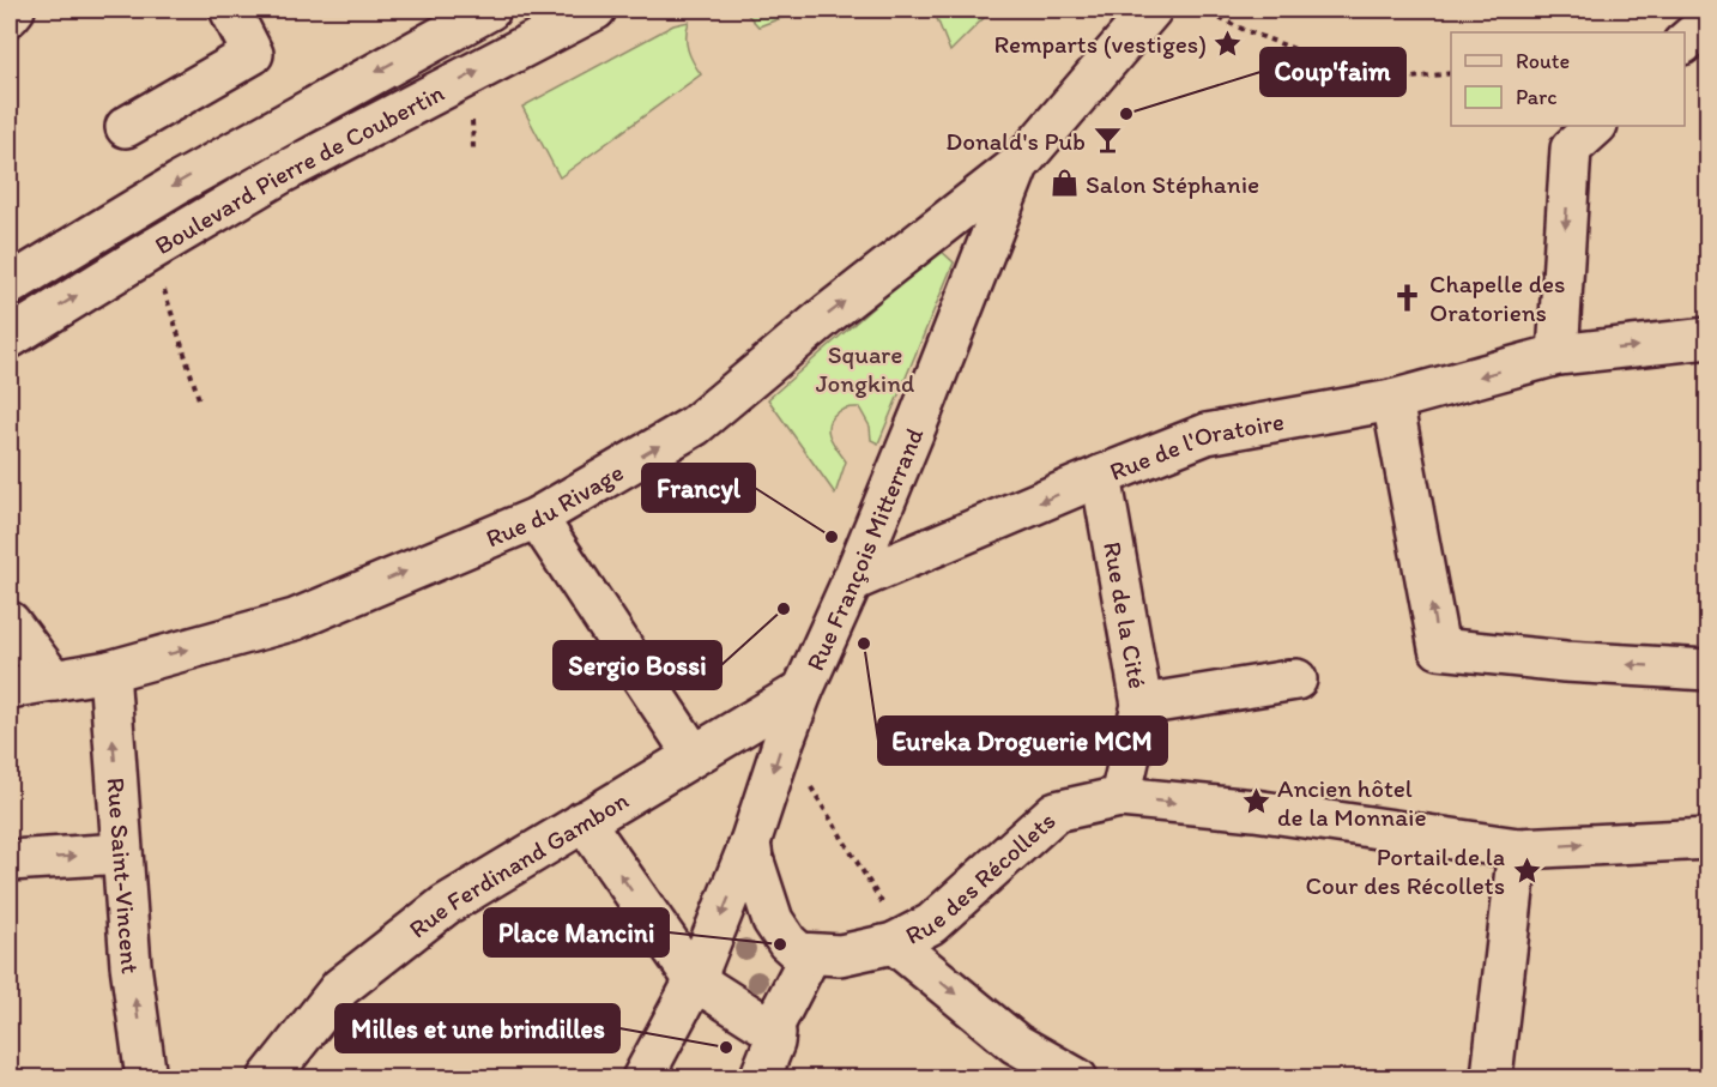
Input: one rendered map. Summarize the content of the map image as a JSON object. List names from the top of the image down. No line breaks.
{"streets":{"street":["Boulevard Pierre de Coubertin","Rue de l'Oratoire","Rue du Rivage","Rue François Mitterrand","Rue de la Cité","Rue Ferdinand Gambon","Rue Saint-Vincent","Rue des Récollets"]},"crossings":[["Rue de l'Oratoire","Rue François Mitterrand"],["Rue de l'Oratoire","Rue de la Cité"],["Rue du Rivage","Rue François Mitterrand"],["Rue du Rivage","Rue Saint-Vincent"],["Rue François Mitterrand","Rue Ferdinand Gambon"],["Rue de la Cité","Rue des Récollets"]],"one_way":["Rue du Rivage","Rue Saint-Vincent","Rue des Récollets"],"parks":["Square Jongkind"],"places":{"place":["Remparts (vestiges)","Ancien hôtel de la Monnaie","Portail de la Cour des Récollets"],"other":["Coup'faim","Francyl","Sergio Bossi","Eureka Droguerie MCM","Place Mancini","Milles et une brindilles"],"bar":["Donald's Pub"],"shop":["Salon Stéphanie"],"church":["Chapelle des Oratoriens"]},"legend":["Route","Parc"]}
